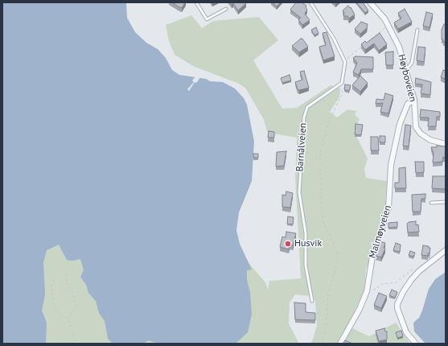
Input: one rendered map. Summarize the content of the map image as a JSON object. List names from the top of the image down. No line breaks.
{"streets":{"street":["Høyboveien","Malmøyveien"],"lane":["Barnålveien"]},"crossings":[["Høyboveien","Malmøyveien"]],"places":["Husvik"]}
